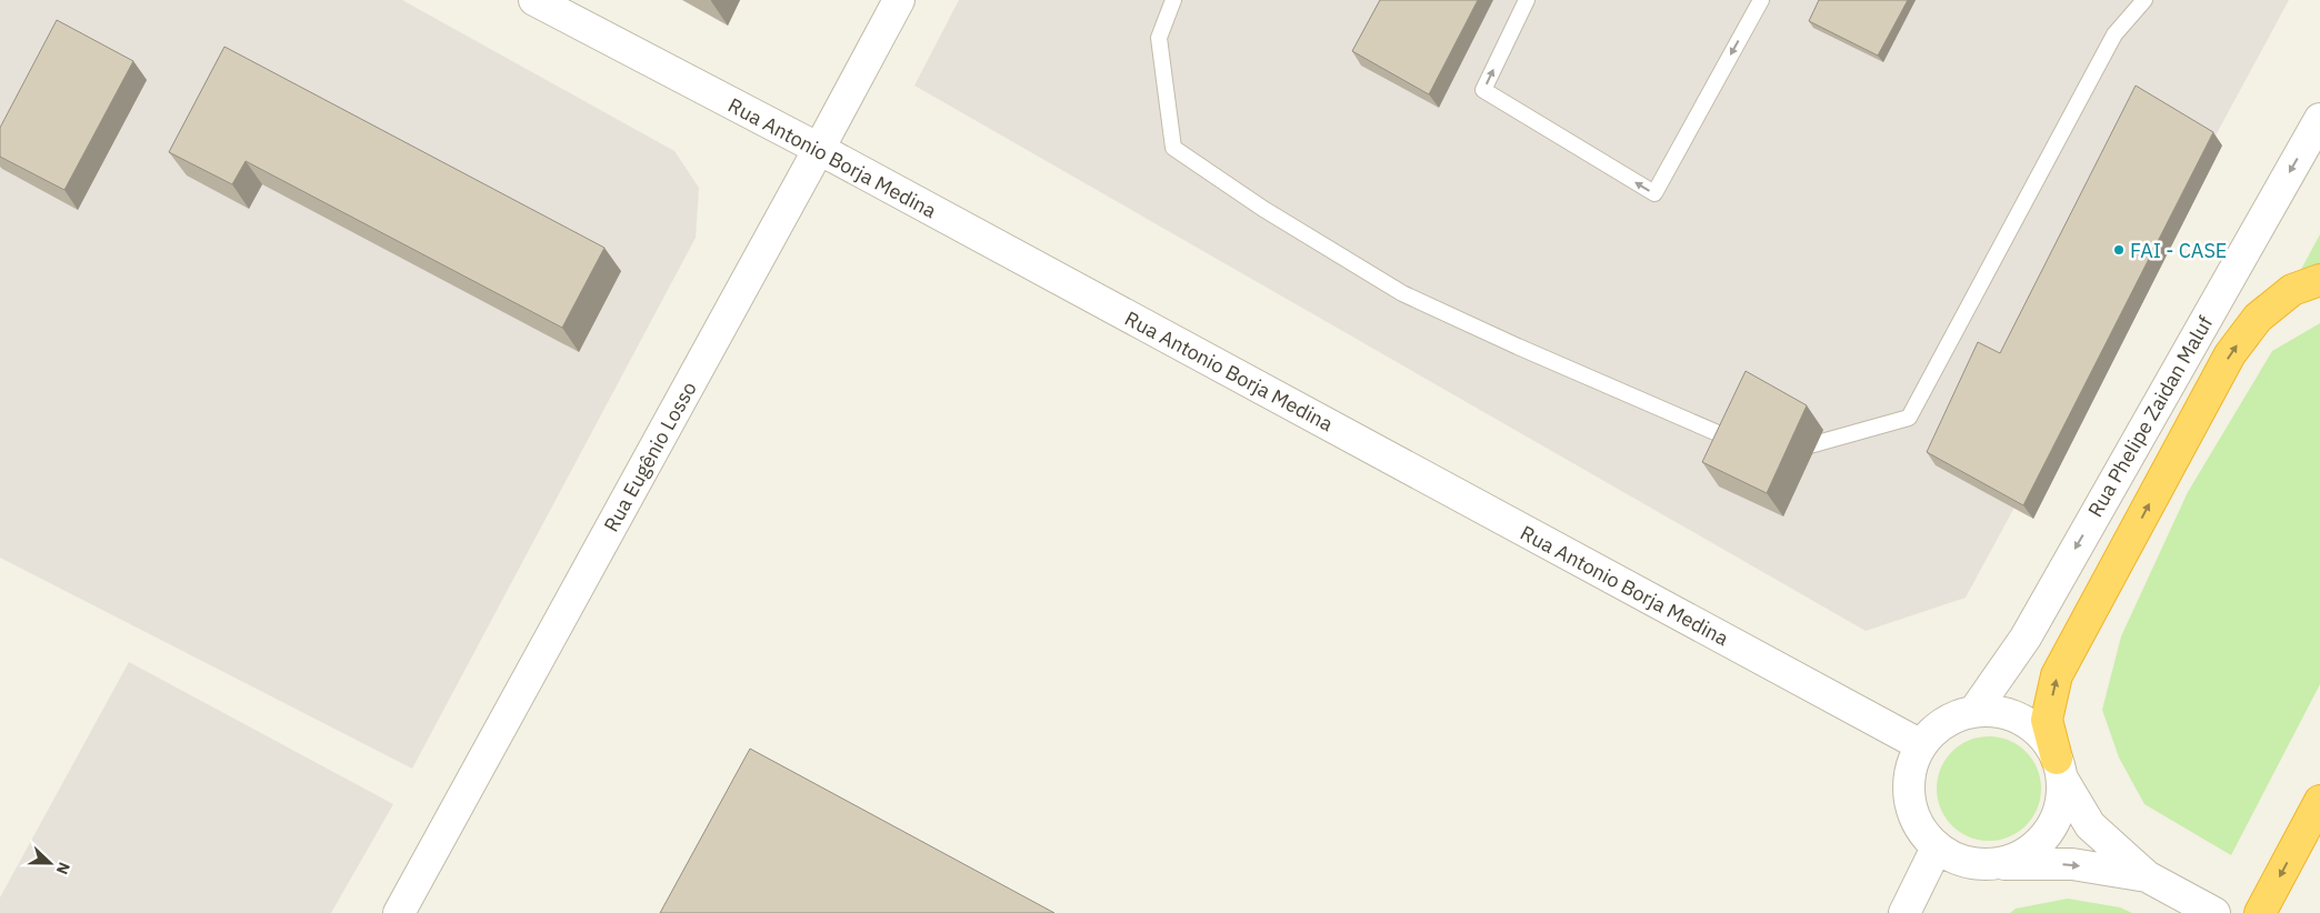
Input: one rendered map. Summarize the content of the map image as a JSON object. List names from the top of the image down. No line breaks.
{"streets":{"street":["Rua Antonio Borja Medina","Rua Phelipe Zaidan Maluf","Rua Eugênio Losso"]},"crossings":[["Rua Antonio Borja Medina","Rua Phelipe Zaidan Maluf"],["Rua Antonio Borja Medina","Rua Eugênio Losso"]],"one_way":["Rua Phelipe Zaidan Maluf"],"places":["FAI - CASE"],"north":"right"}
